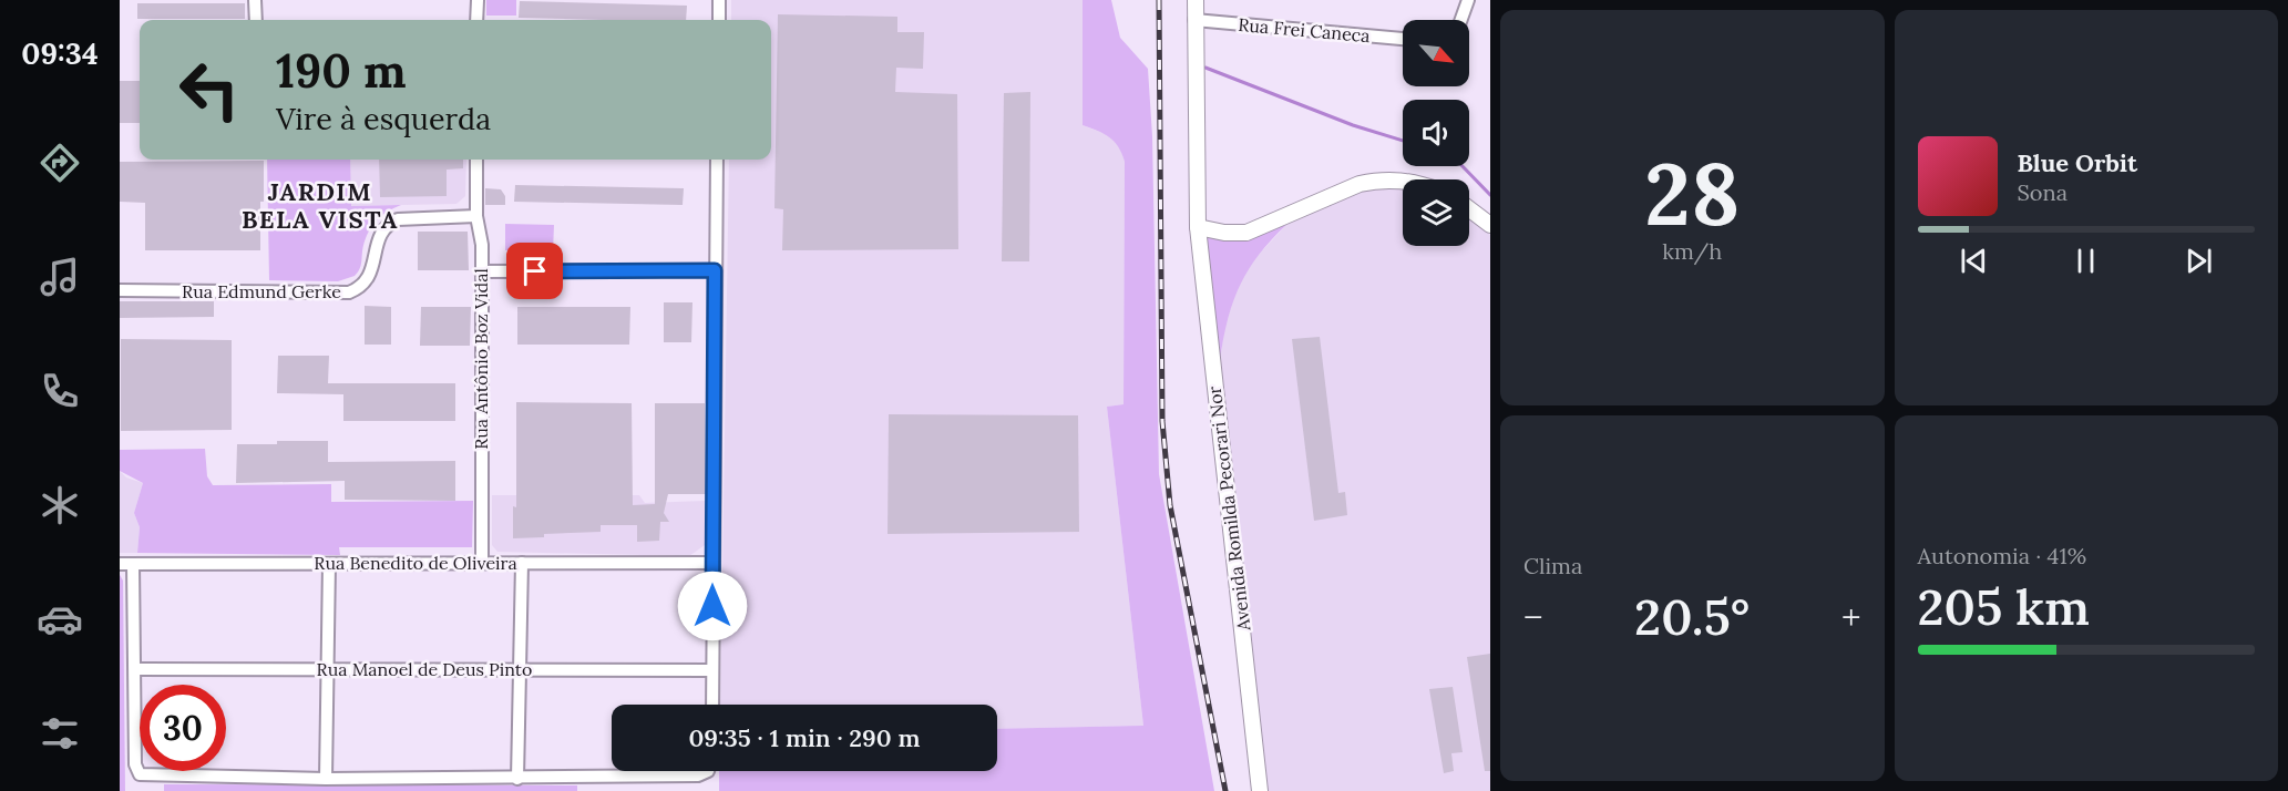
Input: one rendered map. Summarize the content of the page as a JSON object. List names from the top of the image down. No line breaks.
{"streets":{"street":["Rua Frei Caneca","Rua Edmund Gerke","Rua Antônio Boz Vidal","Avenida Romilda Pecorari Nor","Rua Benedito de Oliveira","Rua Manoel de Deus Pinto"]},"crossings":[["Rua Frei Caneca","Avenida Romilda Pecorari Nor"],["Rua Edmund Gerke","Rua Antônio Boz Vidal"],["Rua Antônio Boz Vidal","Rua Benedito de Oliveira"]],"districts":["JARDIM BELA VISTA"],"north":"bottom right","page":{"tabs":"09:34","tile":[["28","km/h"],"Clima",["Autonomia · 41%","205 km"]],"turn":["190 m","Vire à esquerda"],"song":["Blue Orbit","Sona"],"heat":["−","20.5°","+"],"limit":"30","trip":"09:35 · 1 min · 290 m"}}
